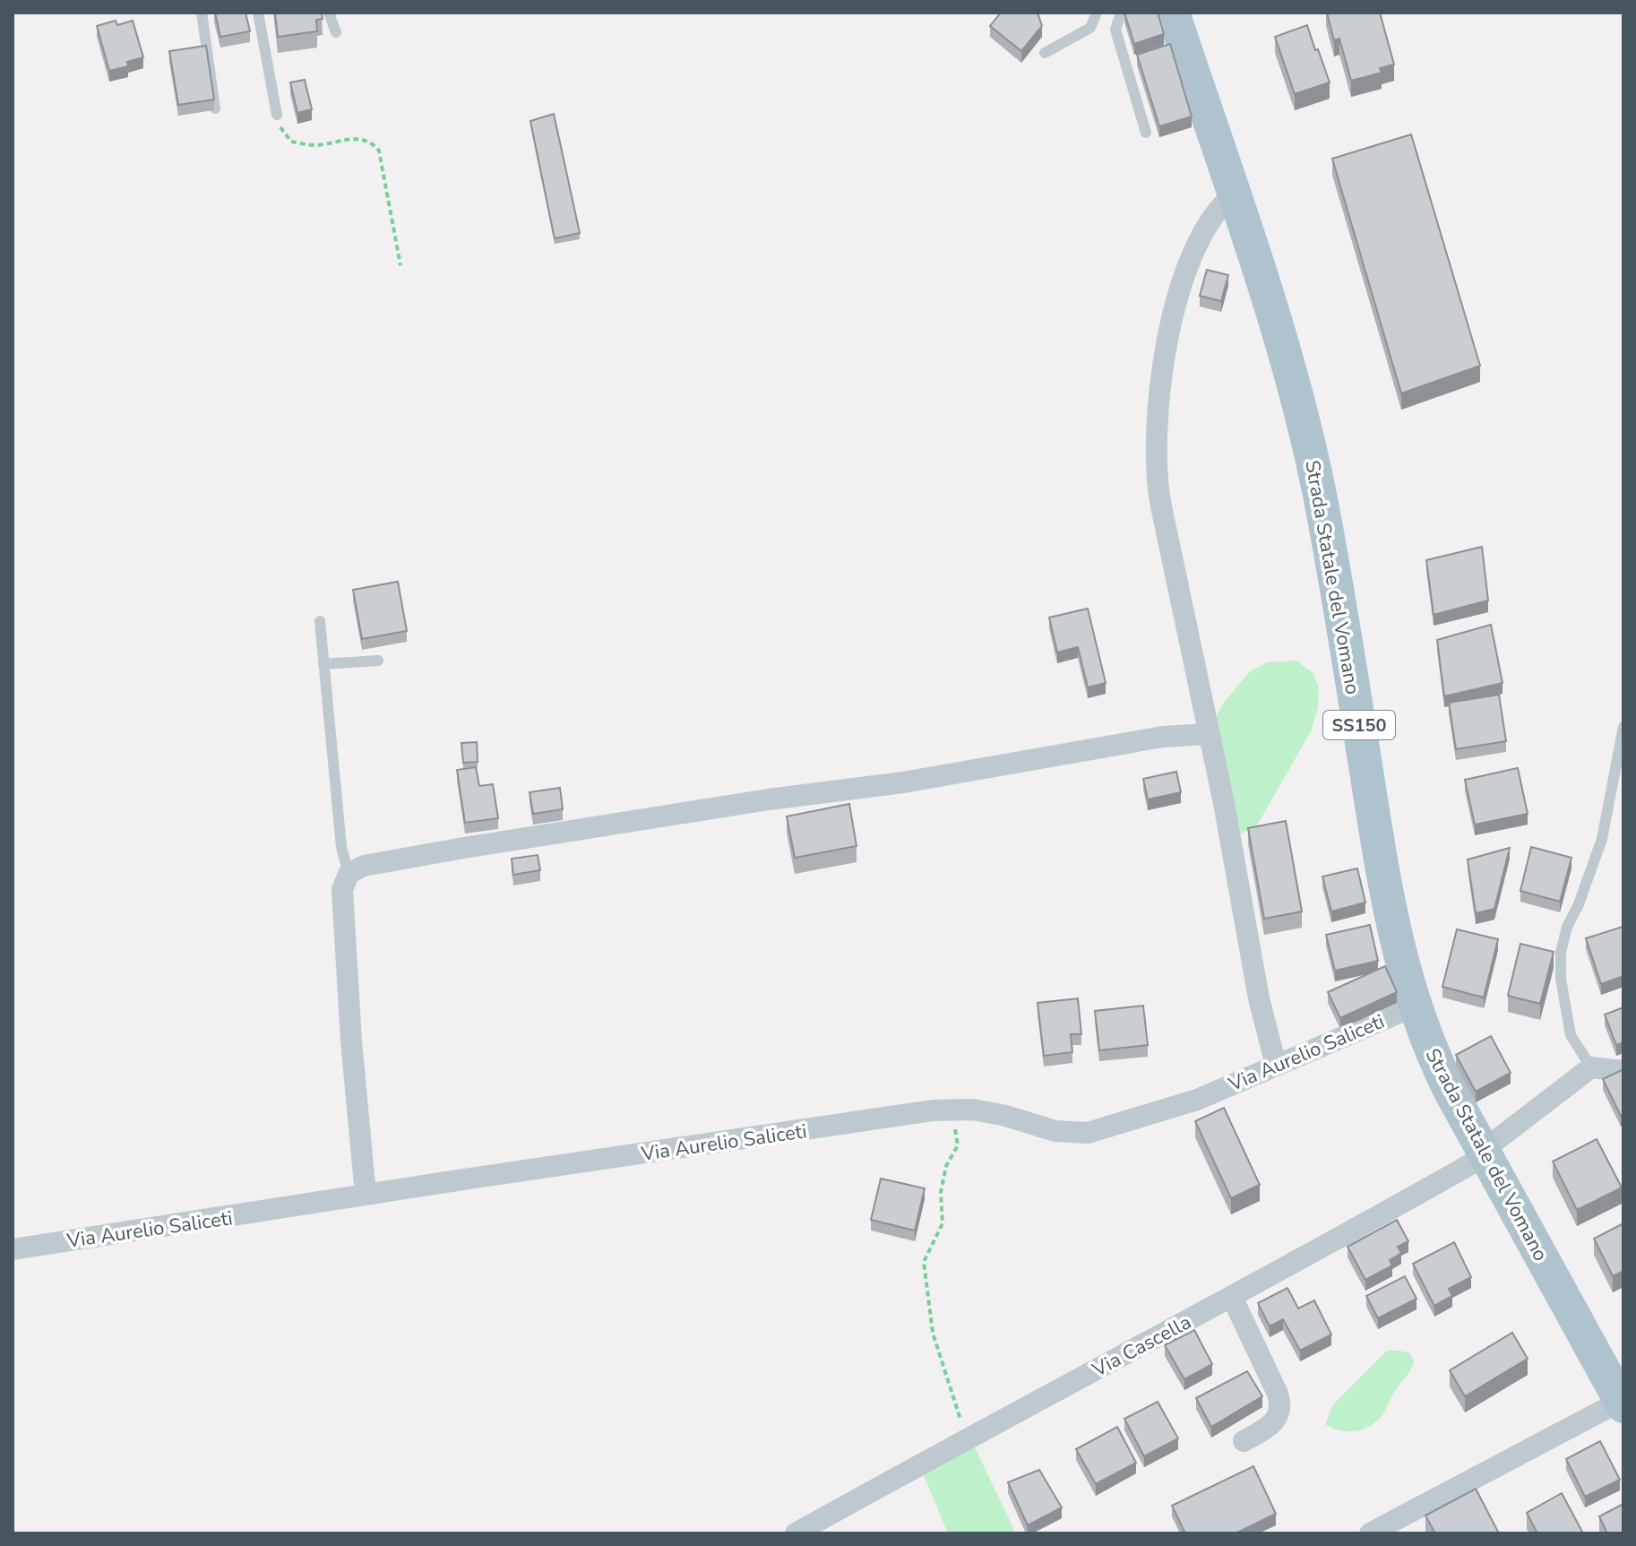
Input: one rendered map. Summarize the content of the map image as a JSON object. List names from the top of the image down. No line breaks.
{"streets":{"main road":["Strada Statale del Vomano","SS150"],"street":["Via Aurelio Saliceti","Via Cascella"]},"crossings":[["Strada Statale del Vomano","Via Aurelio Saliceti"],["Strada Statale del Vomano","Via Cascella"]]}
